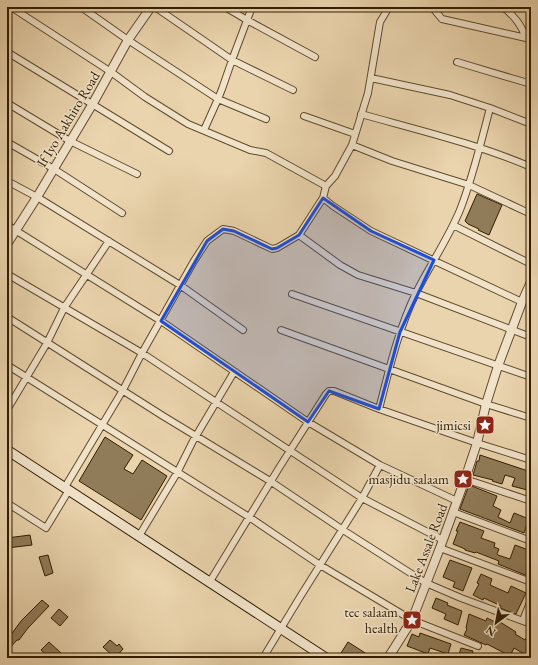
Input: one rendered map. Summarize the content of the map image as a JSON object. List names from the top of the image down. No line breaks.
{"streets":{"street":["If Iyo Aakhiro Road","Lake Assale Road"]},"places":{"place":["jimicsi","masjidu salaam","tec salaam health"]},"north":"bottom left"}
